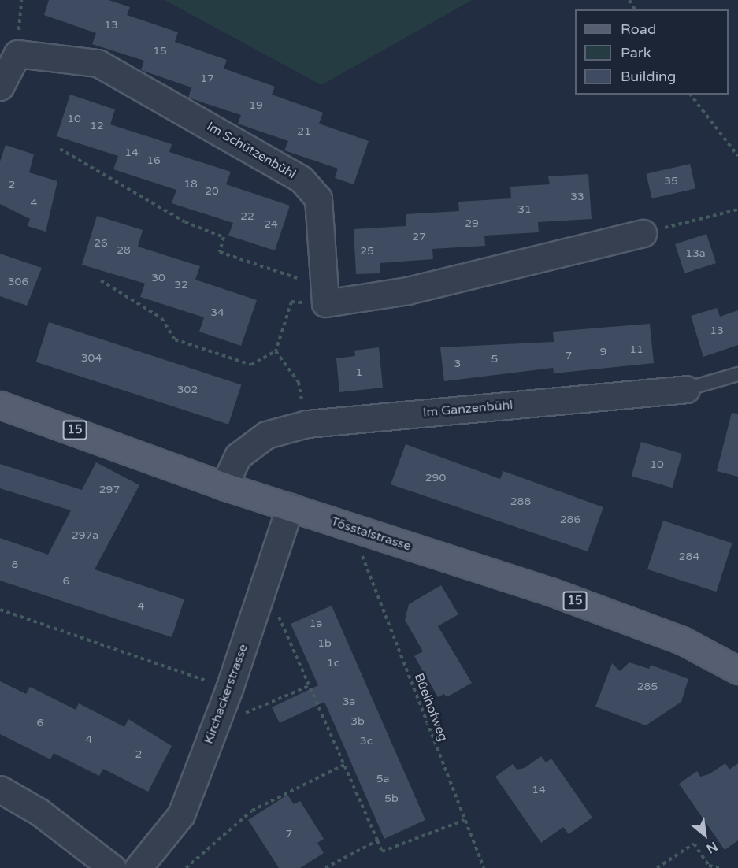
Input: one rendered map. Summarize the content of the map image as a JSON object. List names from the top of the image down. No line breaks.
{"streets":{"main road":["15","Tösstalstrasse"],"street":["Im Schützenbühl","Im Ganzenbühl","Kirchackerstrasse"],"path":["Büelhofweg"]},"crossings":[["Im Ganzenbühl","Tösstalstrasse"],["Tösstalstrasse","Kirchackerstrasse"]],"house_numbers":["13","15","17","19","10","12","21","14","16","35","18","2","20","33","4","31","22","29","24","27","26","28","25","13a","30","306","32","34","13","11","9","7","304","5","3","1","302","10","290","297","288","286","297a","284","8","6","4","1a","1b","1c","285","3a","3b","6","4","3c","2","5a","14","5b","7"],"legend":["Road","Park","Building"],"north":"bottom right"}
